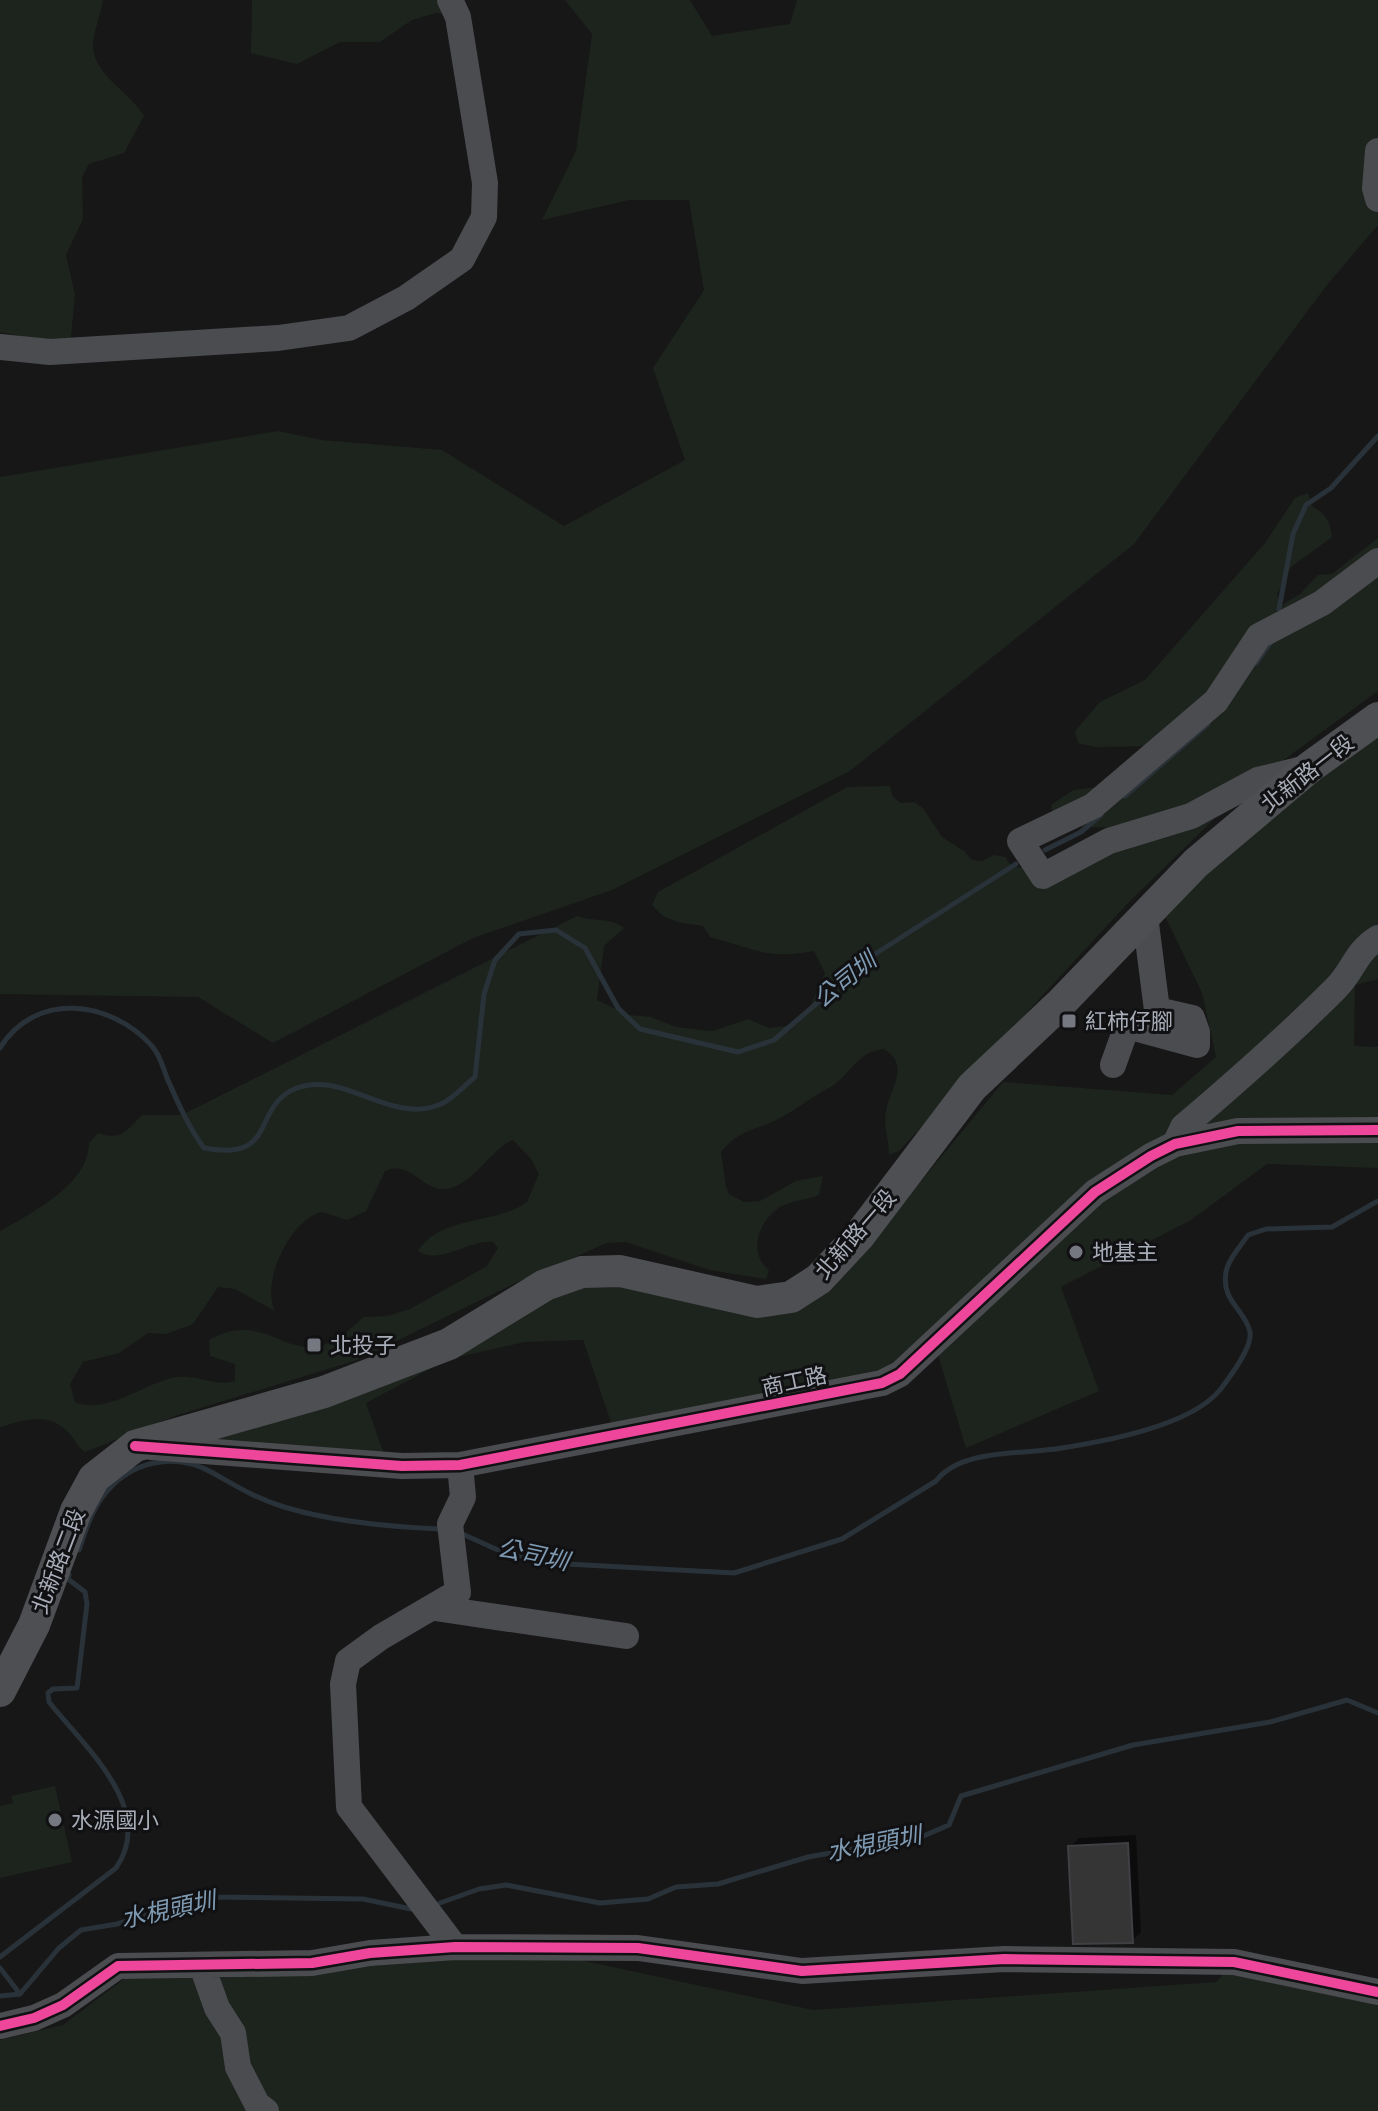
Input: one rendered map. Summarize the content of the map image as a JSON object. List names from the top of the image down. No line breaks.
{"streets":{"main road":["北新路一段","北新路二段"],"street":["商工路"]},"crossings":[["北新路一段","商工路"],["北新路一段","北新路二段"],["商工路","北新路二段"]],"water":["公司圳","水梘頭圳"],"places":{"transit":["紅柿仔腳","北投子"],"other":["地基主","水源國小"]}}
